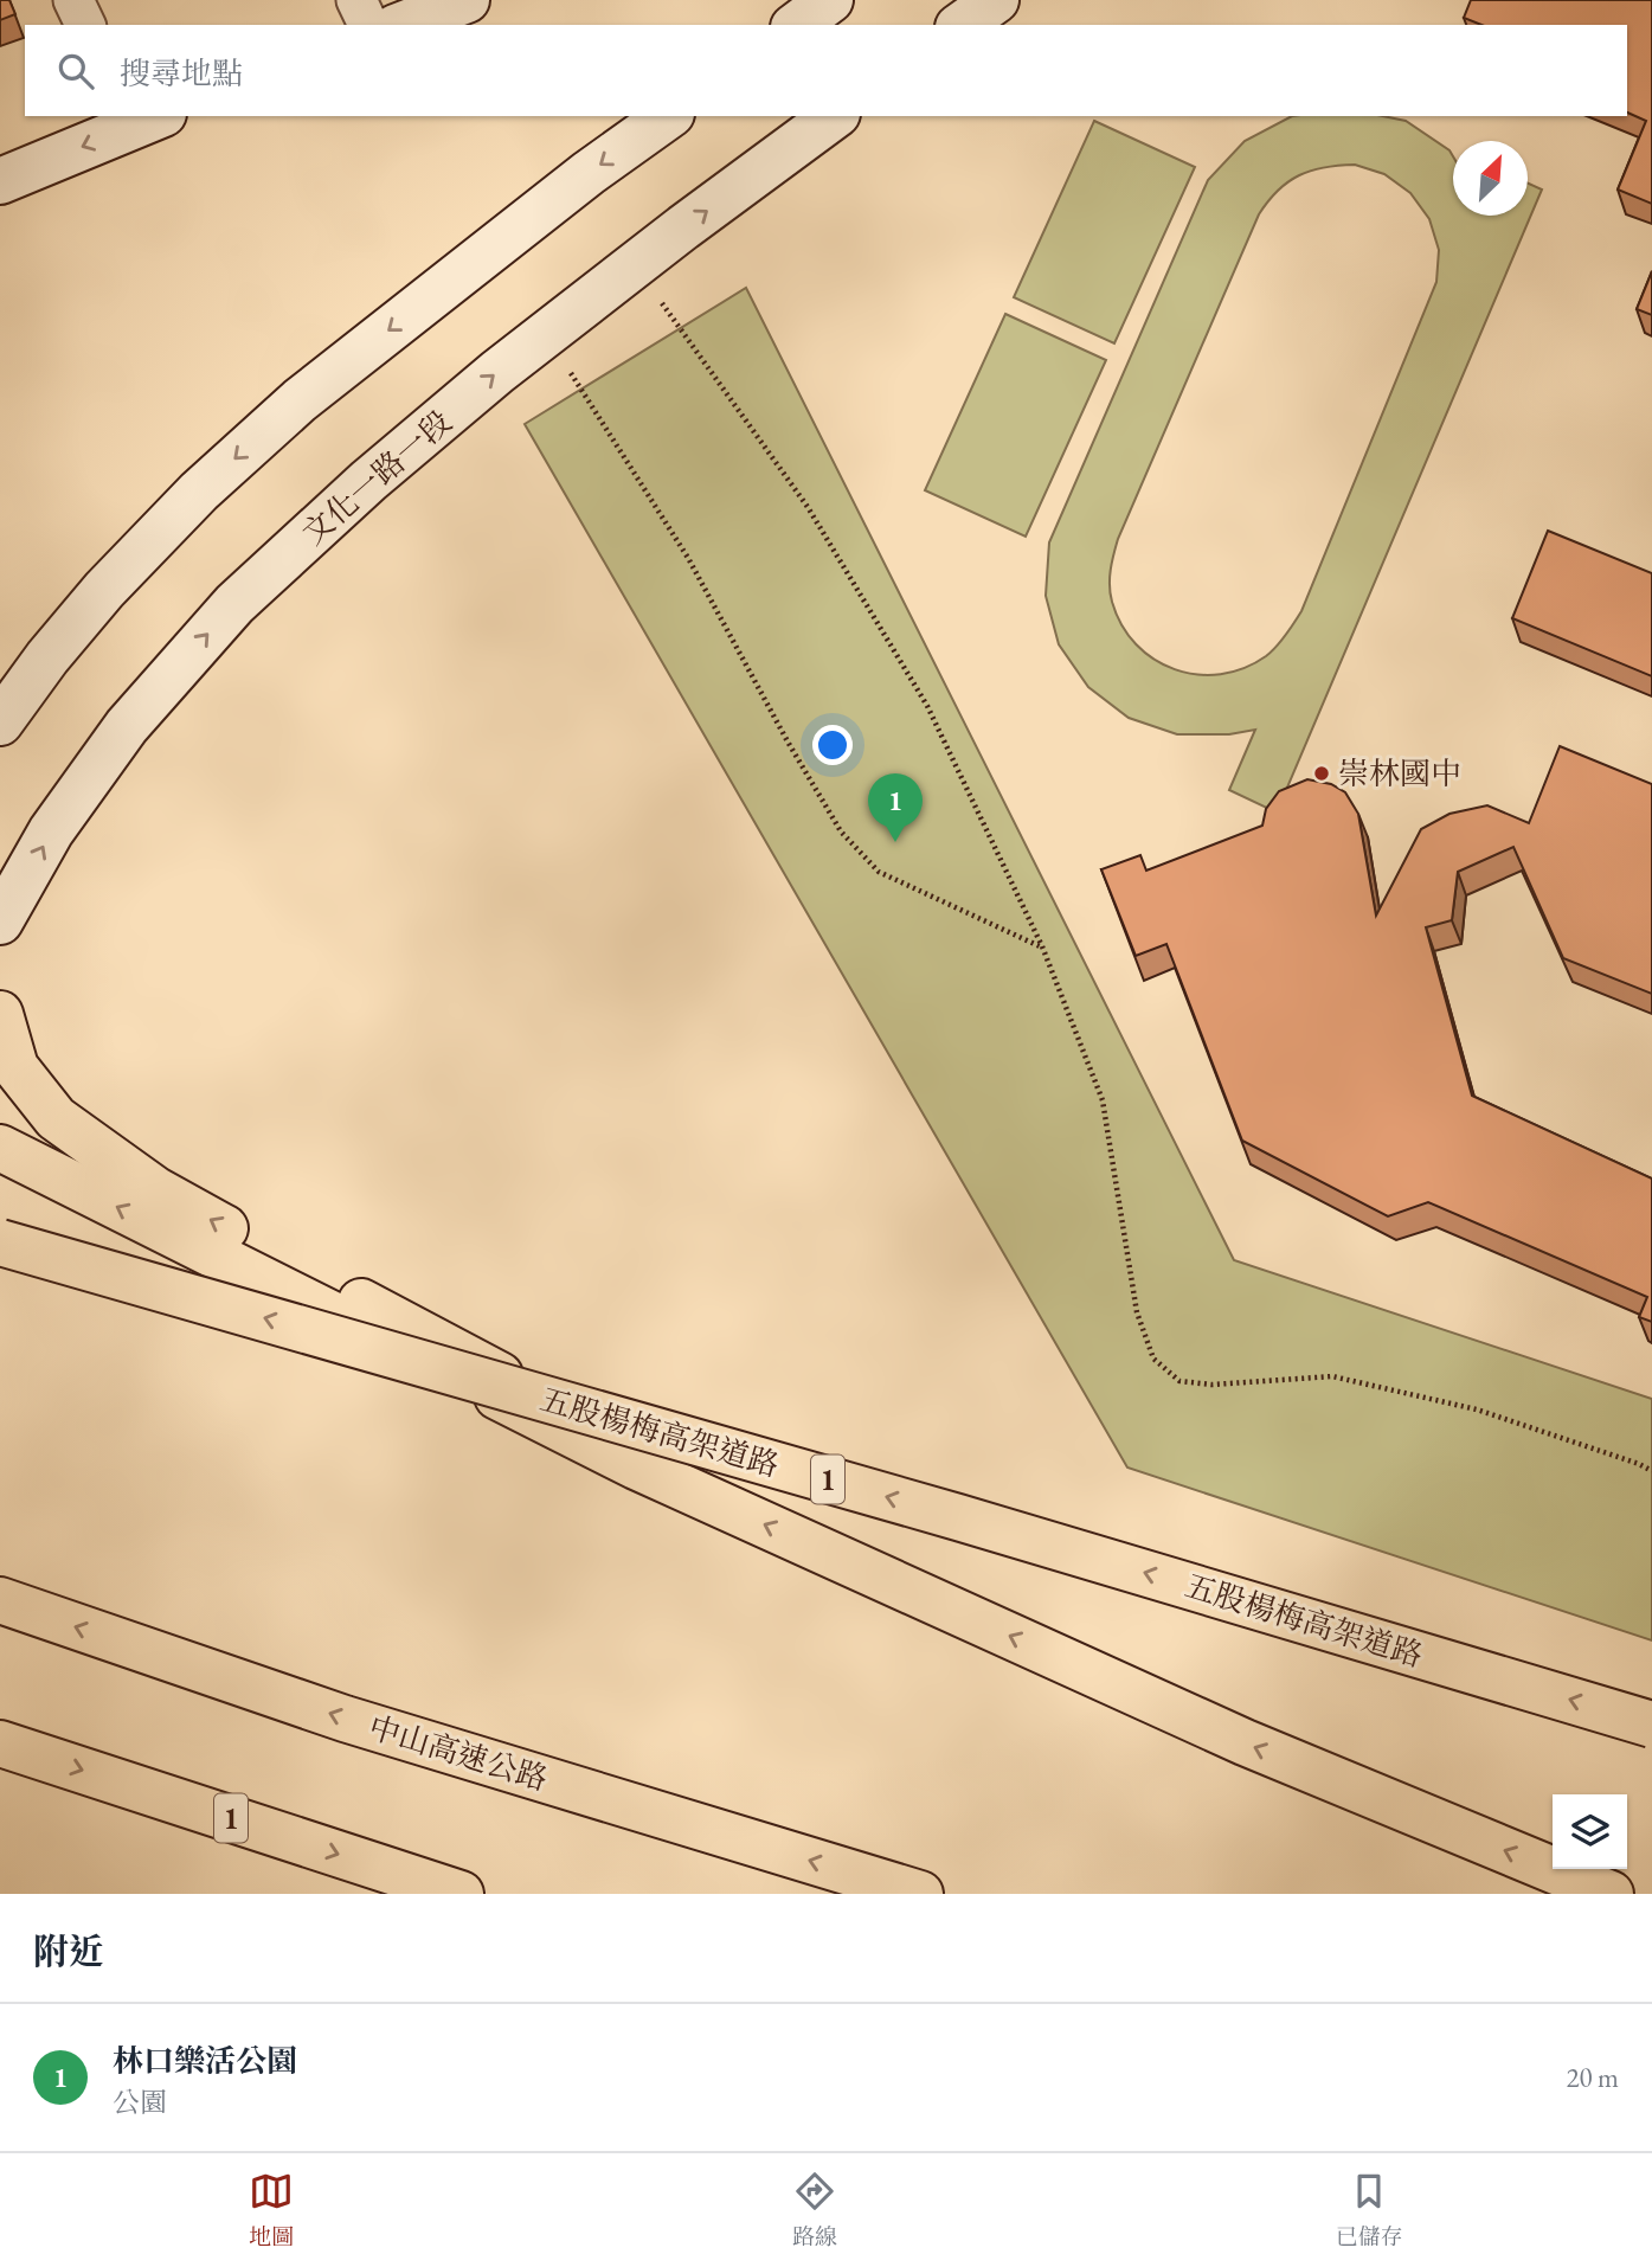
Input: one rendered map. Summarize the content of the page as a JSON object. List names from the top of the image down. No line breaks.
{"streets":{"highway":["五股楊梅高架道路","1","中山高速公路"],"main road":["文化一路一段"]},"places":["崇林國中"],"north":"top right","page":{"search":"搜尋地點","pins":"1","heading":"附近","list":[{"mark":"1","name":"林口樂活公園","note":"公園","value":"20 m"}],"nav":["地圖","路線","已儲存"]}}
